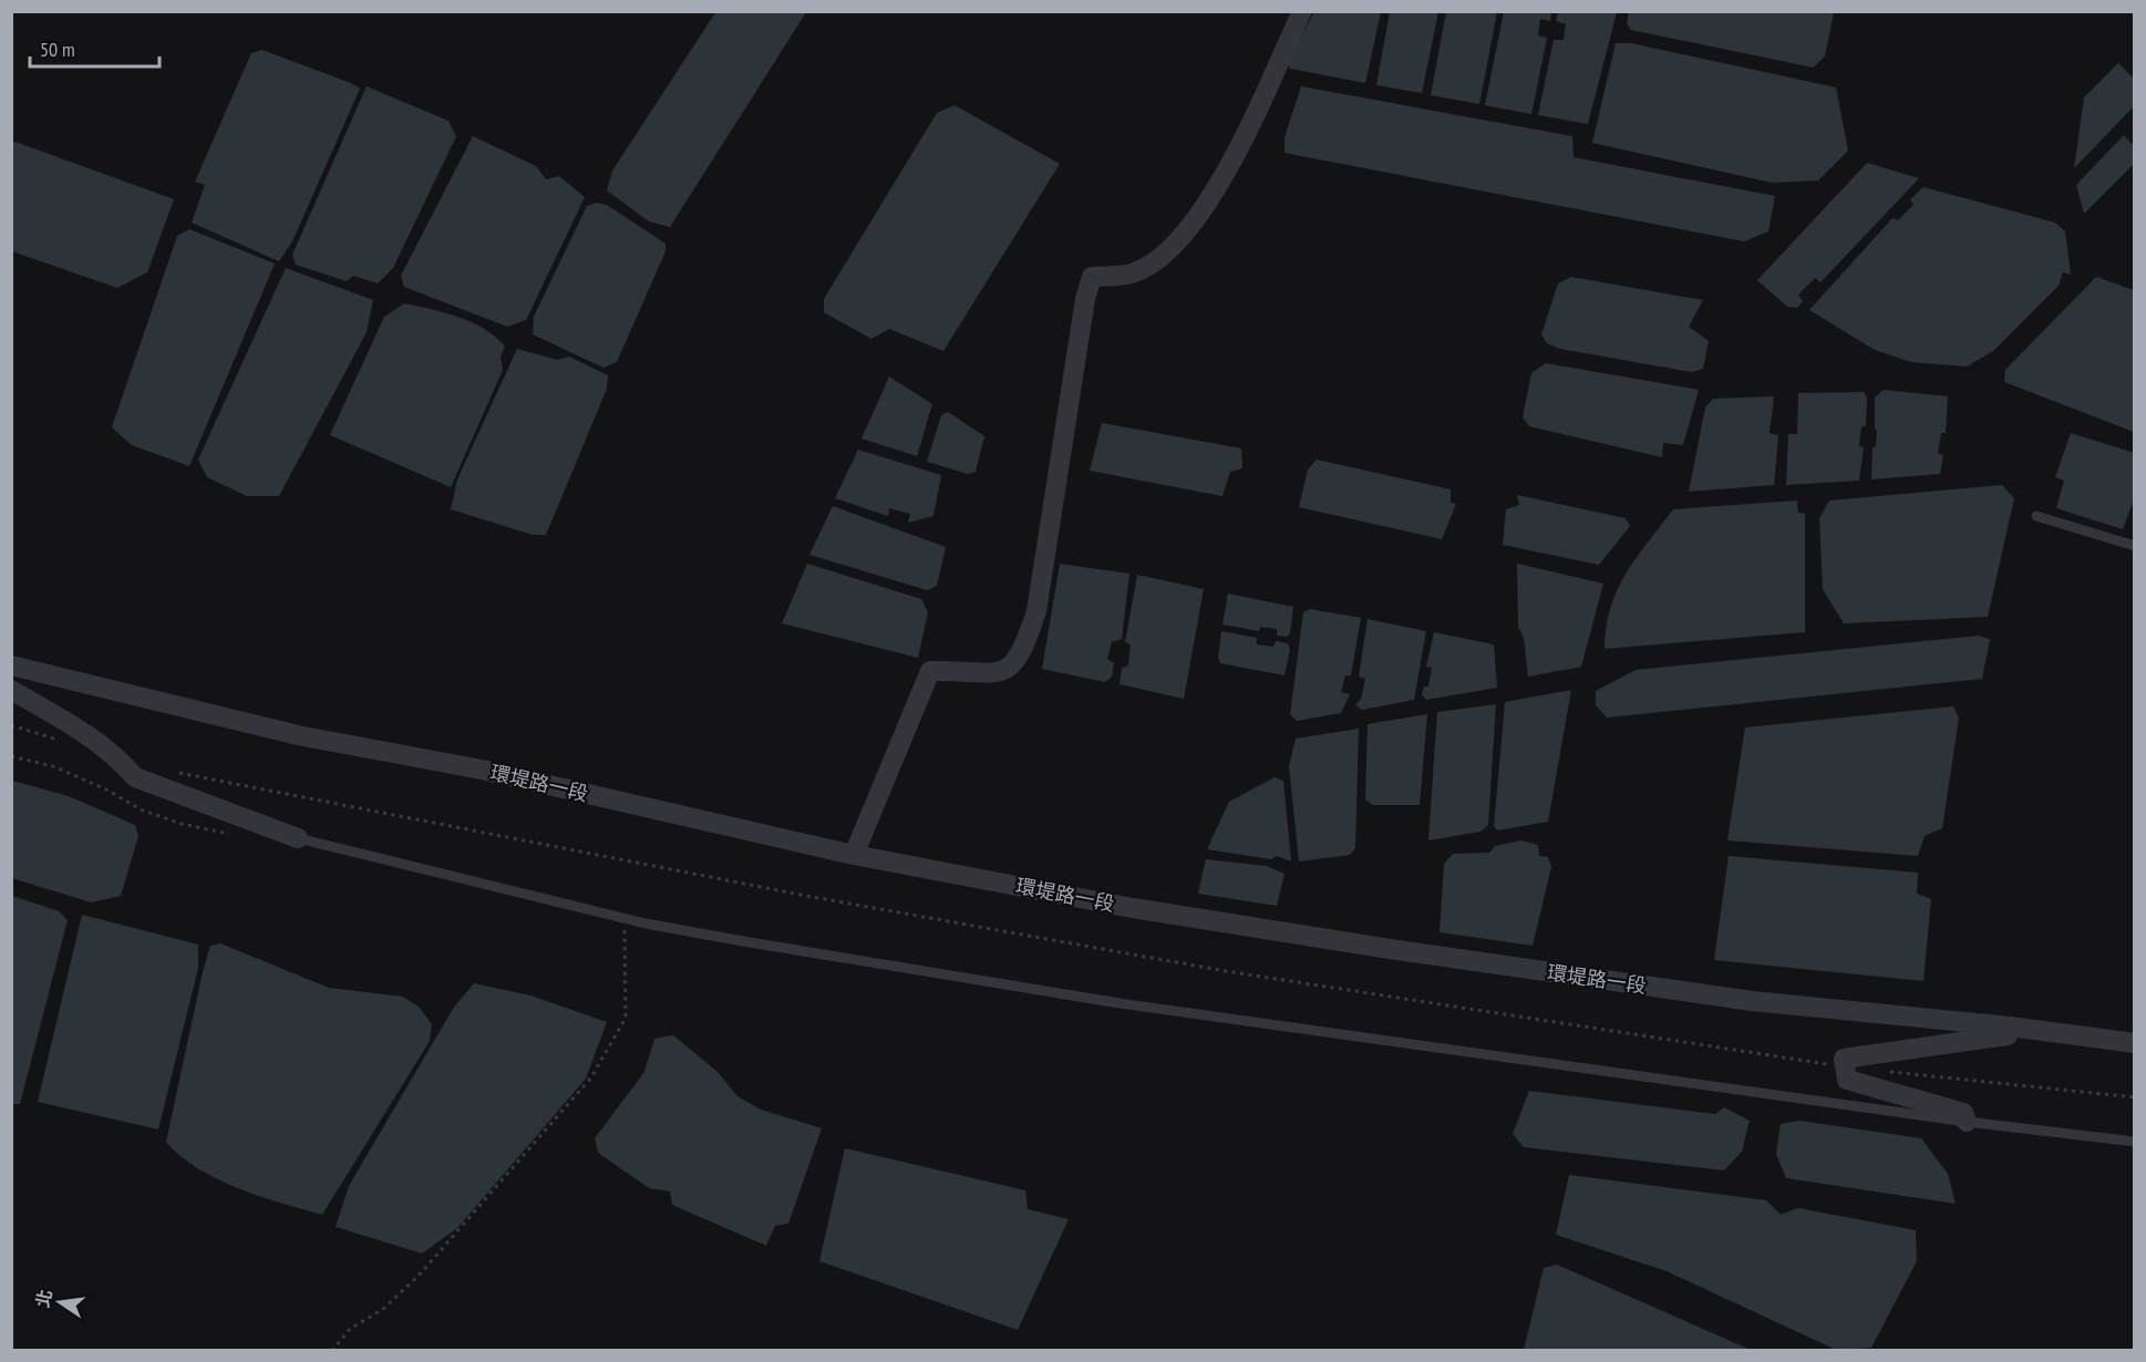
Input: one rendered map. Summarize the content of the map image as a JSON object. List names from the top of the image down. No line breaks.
{"streets":{"street":["環堤路一段"]},"scale_bar":"50 m","north":"left"}
